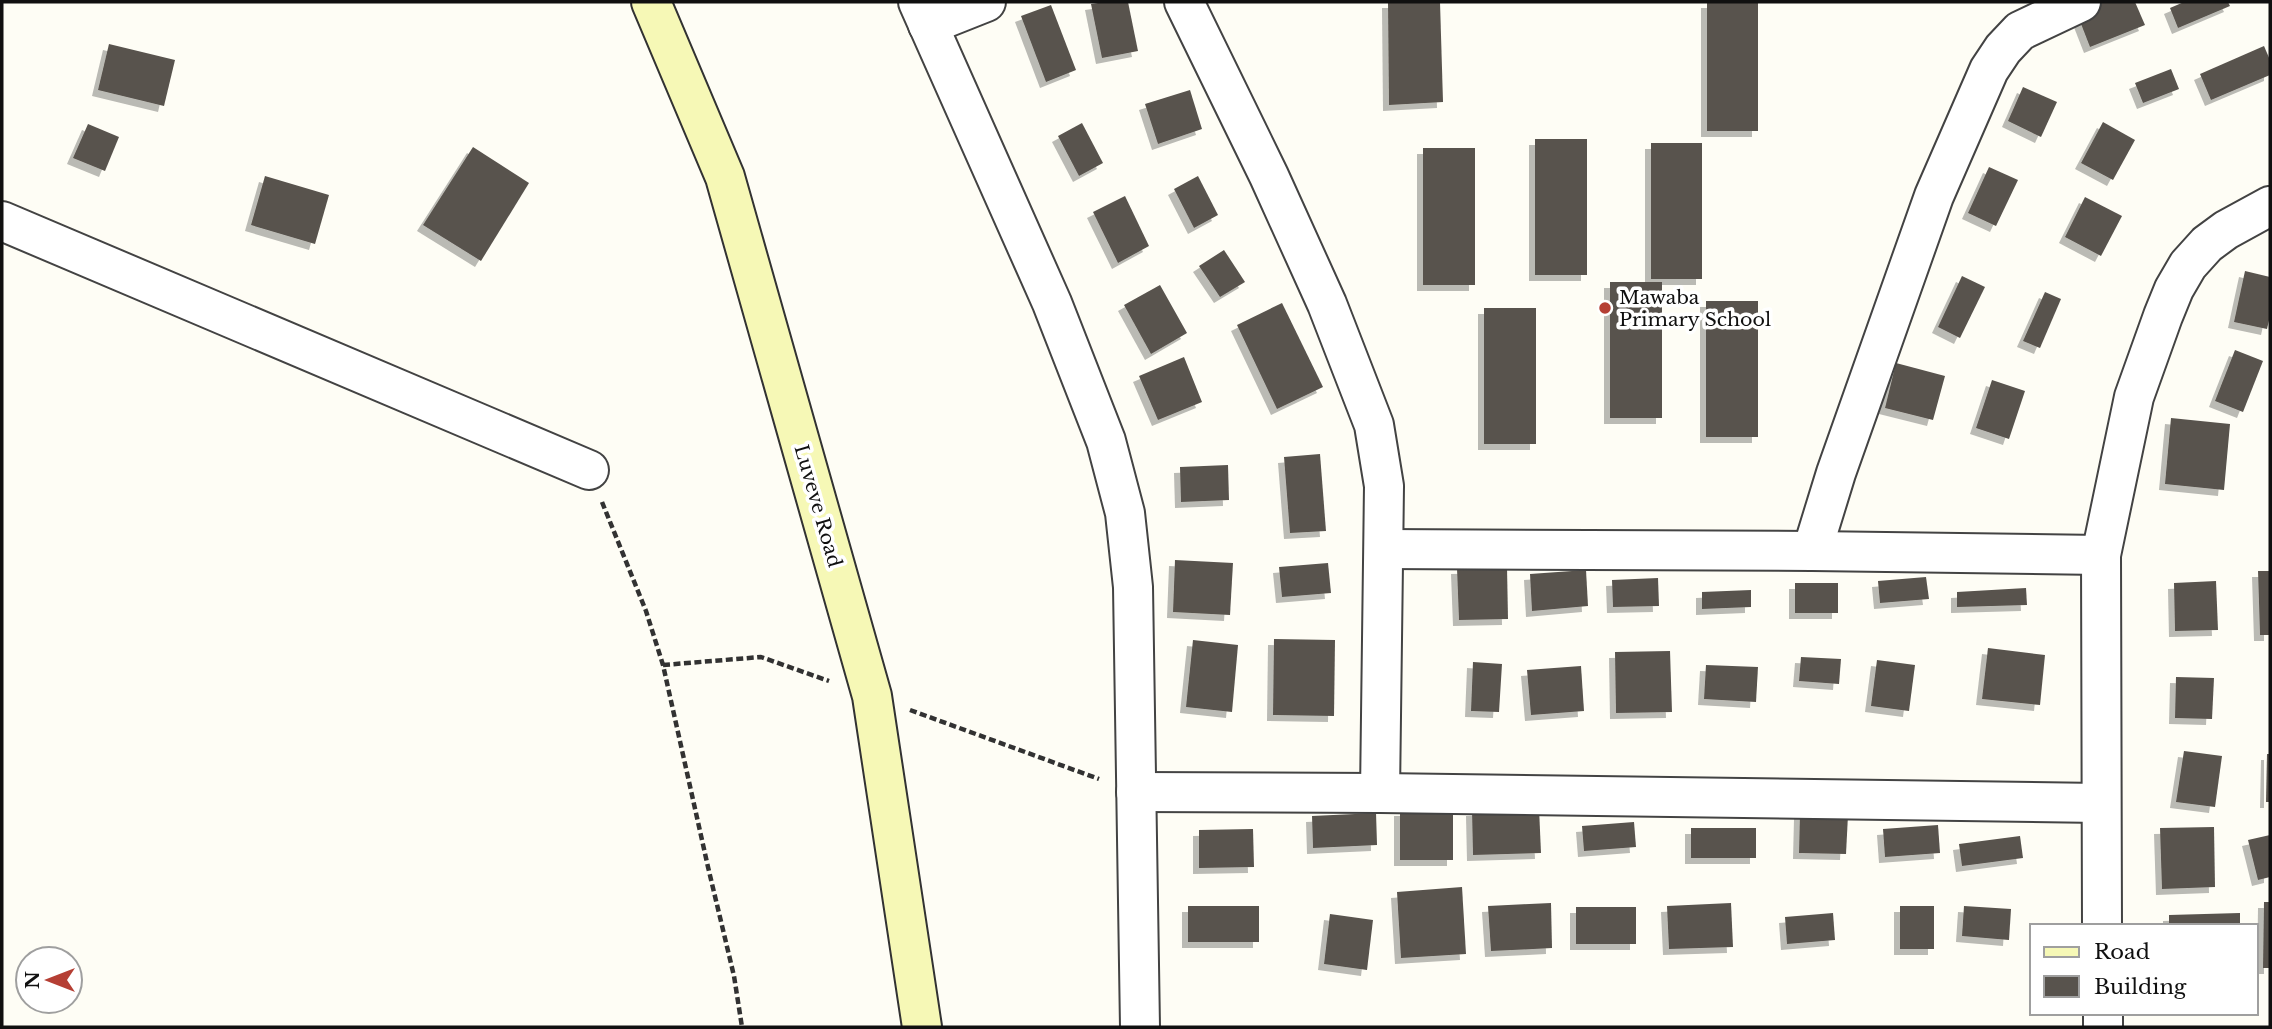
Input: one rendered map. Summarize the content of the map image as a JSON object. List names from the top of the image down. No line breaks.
{"streets":{"street":["Luveve Road"]},"places":["Mawaba Primary School"],"legend":["Road","Building"],"north":"left"}
